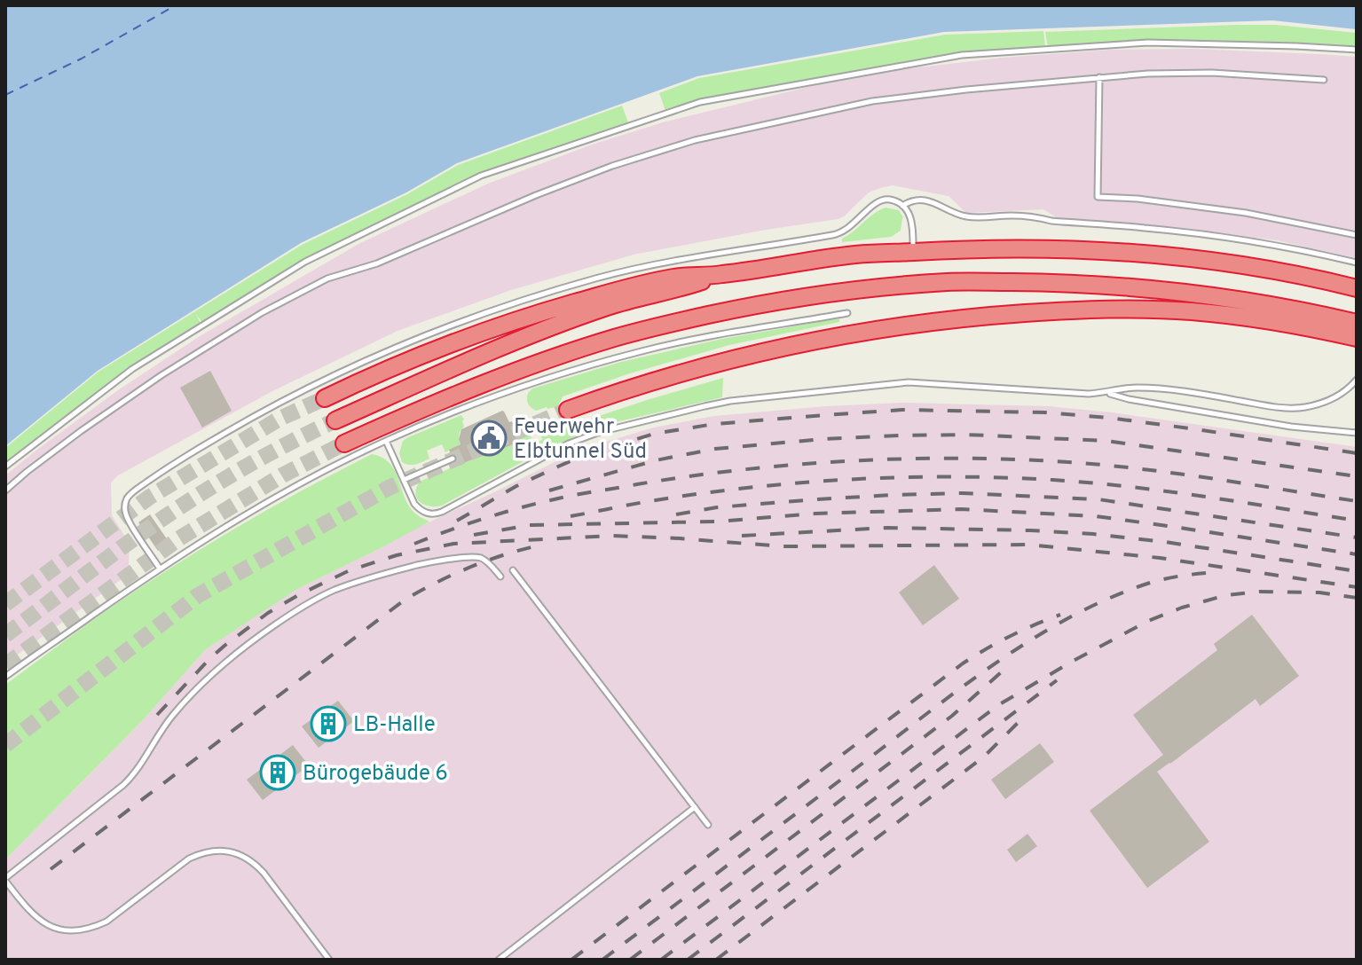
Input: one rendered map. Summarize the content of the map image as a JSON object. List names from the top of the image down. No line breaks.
{"places":{"public building":["Feuerwehr Elbtunnel Süd"],"building":["LB-Halle","Bürogebäude 6"]}}
